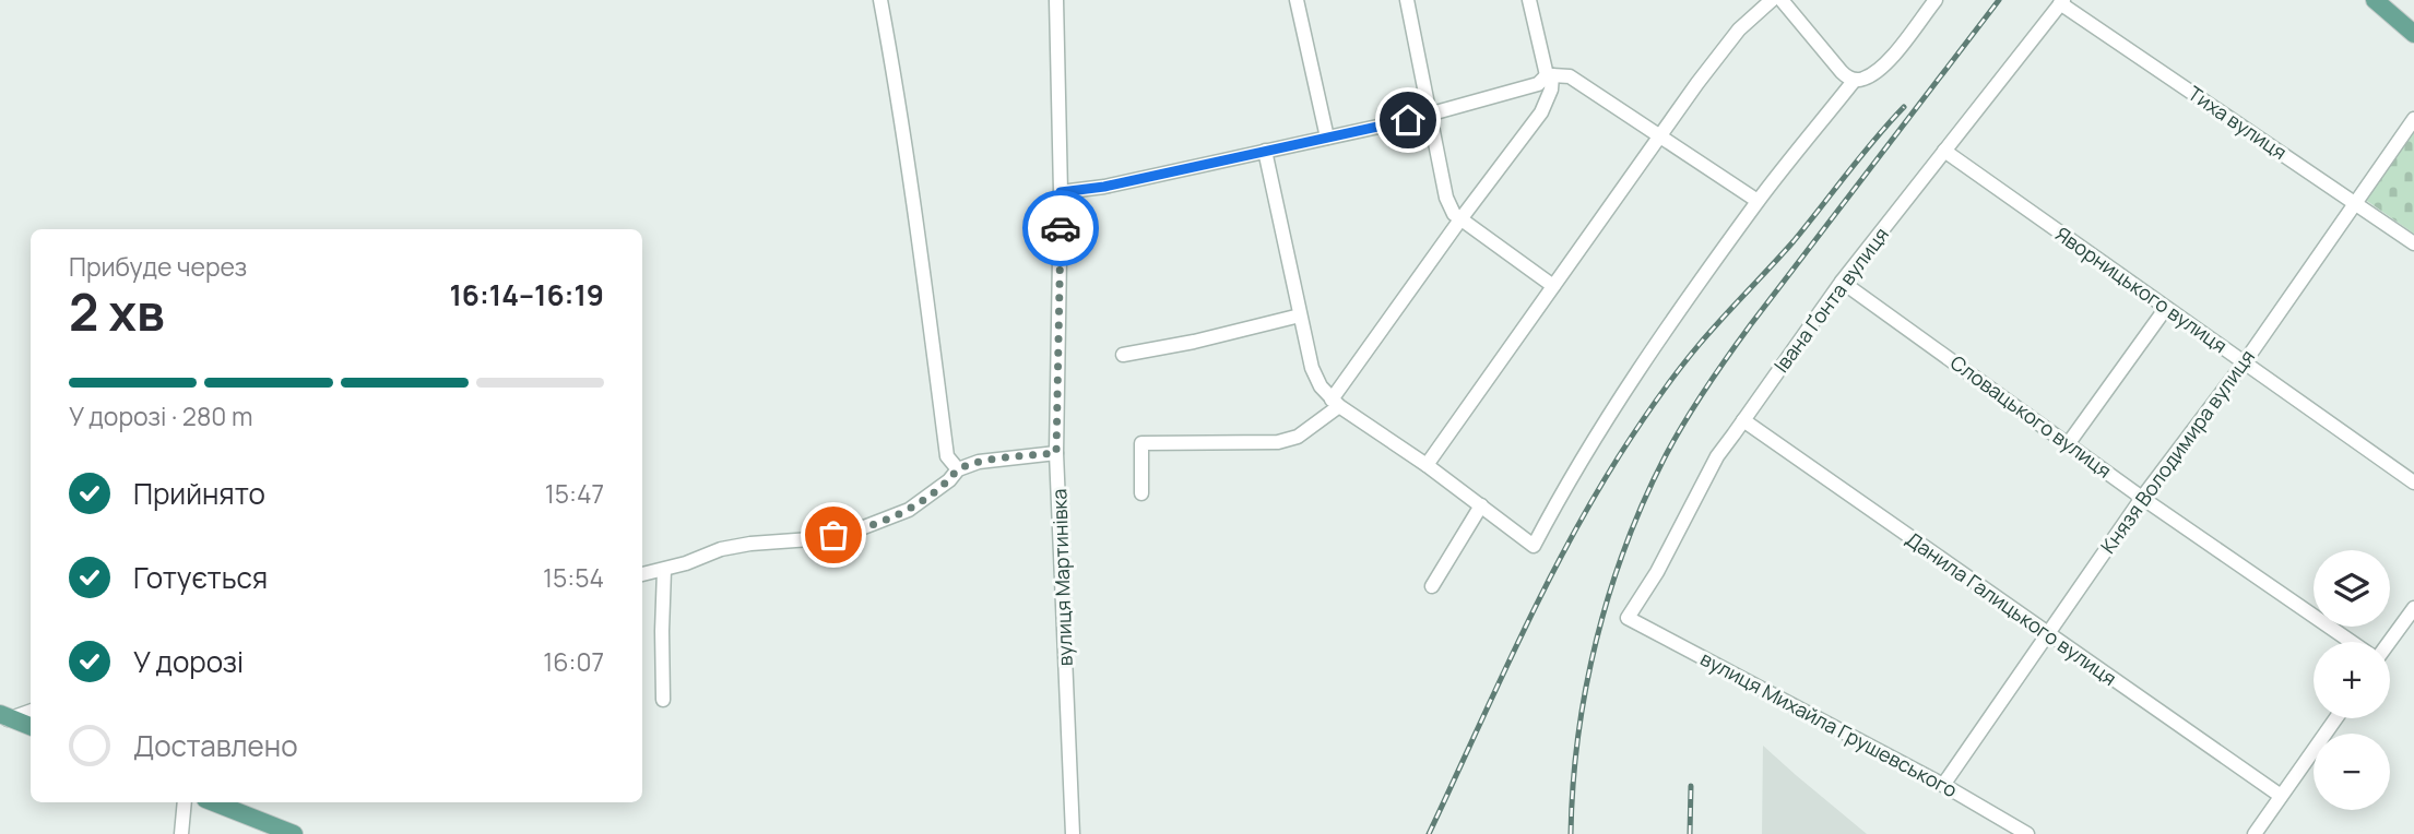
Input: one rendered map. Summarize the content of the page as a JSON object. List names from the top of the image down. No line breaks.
{"streets":{"street":["Тиха вулиця","Яворницького вулиця","Івана Ґонта вулиця","Словацького вулиця","Князя Володимира вулиця","вулиця Мартинівка","Данила Галицького вулиця","вулиця Михайла Грушевського"]},"crossings":[["Тиха вулиця","Івана Ґонта вулиця"],["Тиха вулиця","Князя Володимира вулиця"],["Яворницького вулиця","Івана Ґонта вулиця"],["Яворницького вулиця","Князя Володимира вулиця"],["Івана Ґонта вулиця","Словацького вулиця"],["Івана Ґонта вулиця","Данила Галицького вулиця"],["Івана Ґонта вулиця","вулиця Михайла Грушевського"],["Словацького вулиця","Князя Володимира вулиця"],["Князя Володимира вулиця","Данила Галицького вулиця"],["Князя Володимира вулиця","вулиця Михайла Грушевського"]],"page":{"heading":["2 хв","Прибуде через","16:14–16:19"],"bar":"У дорозі · 280 m","list":[["Прийнято","15:47"],["Готується","15:54"],["У дорозі","16:07"],"Доставлено"],"map_buttons":["+","−"]}}
